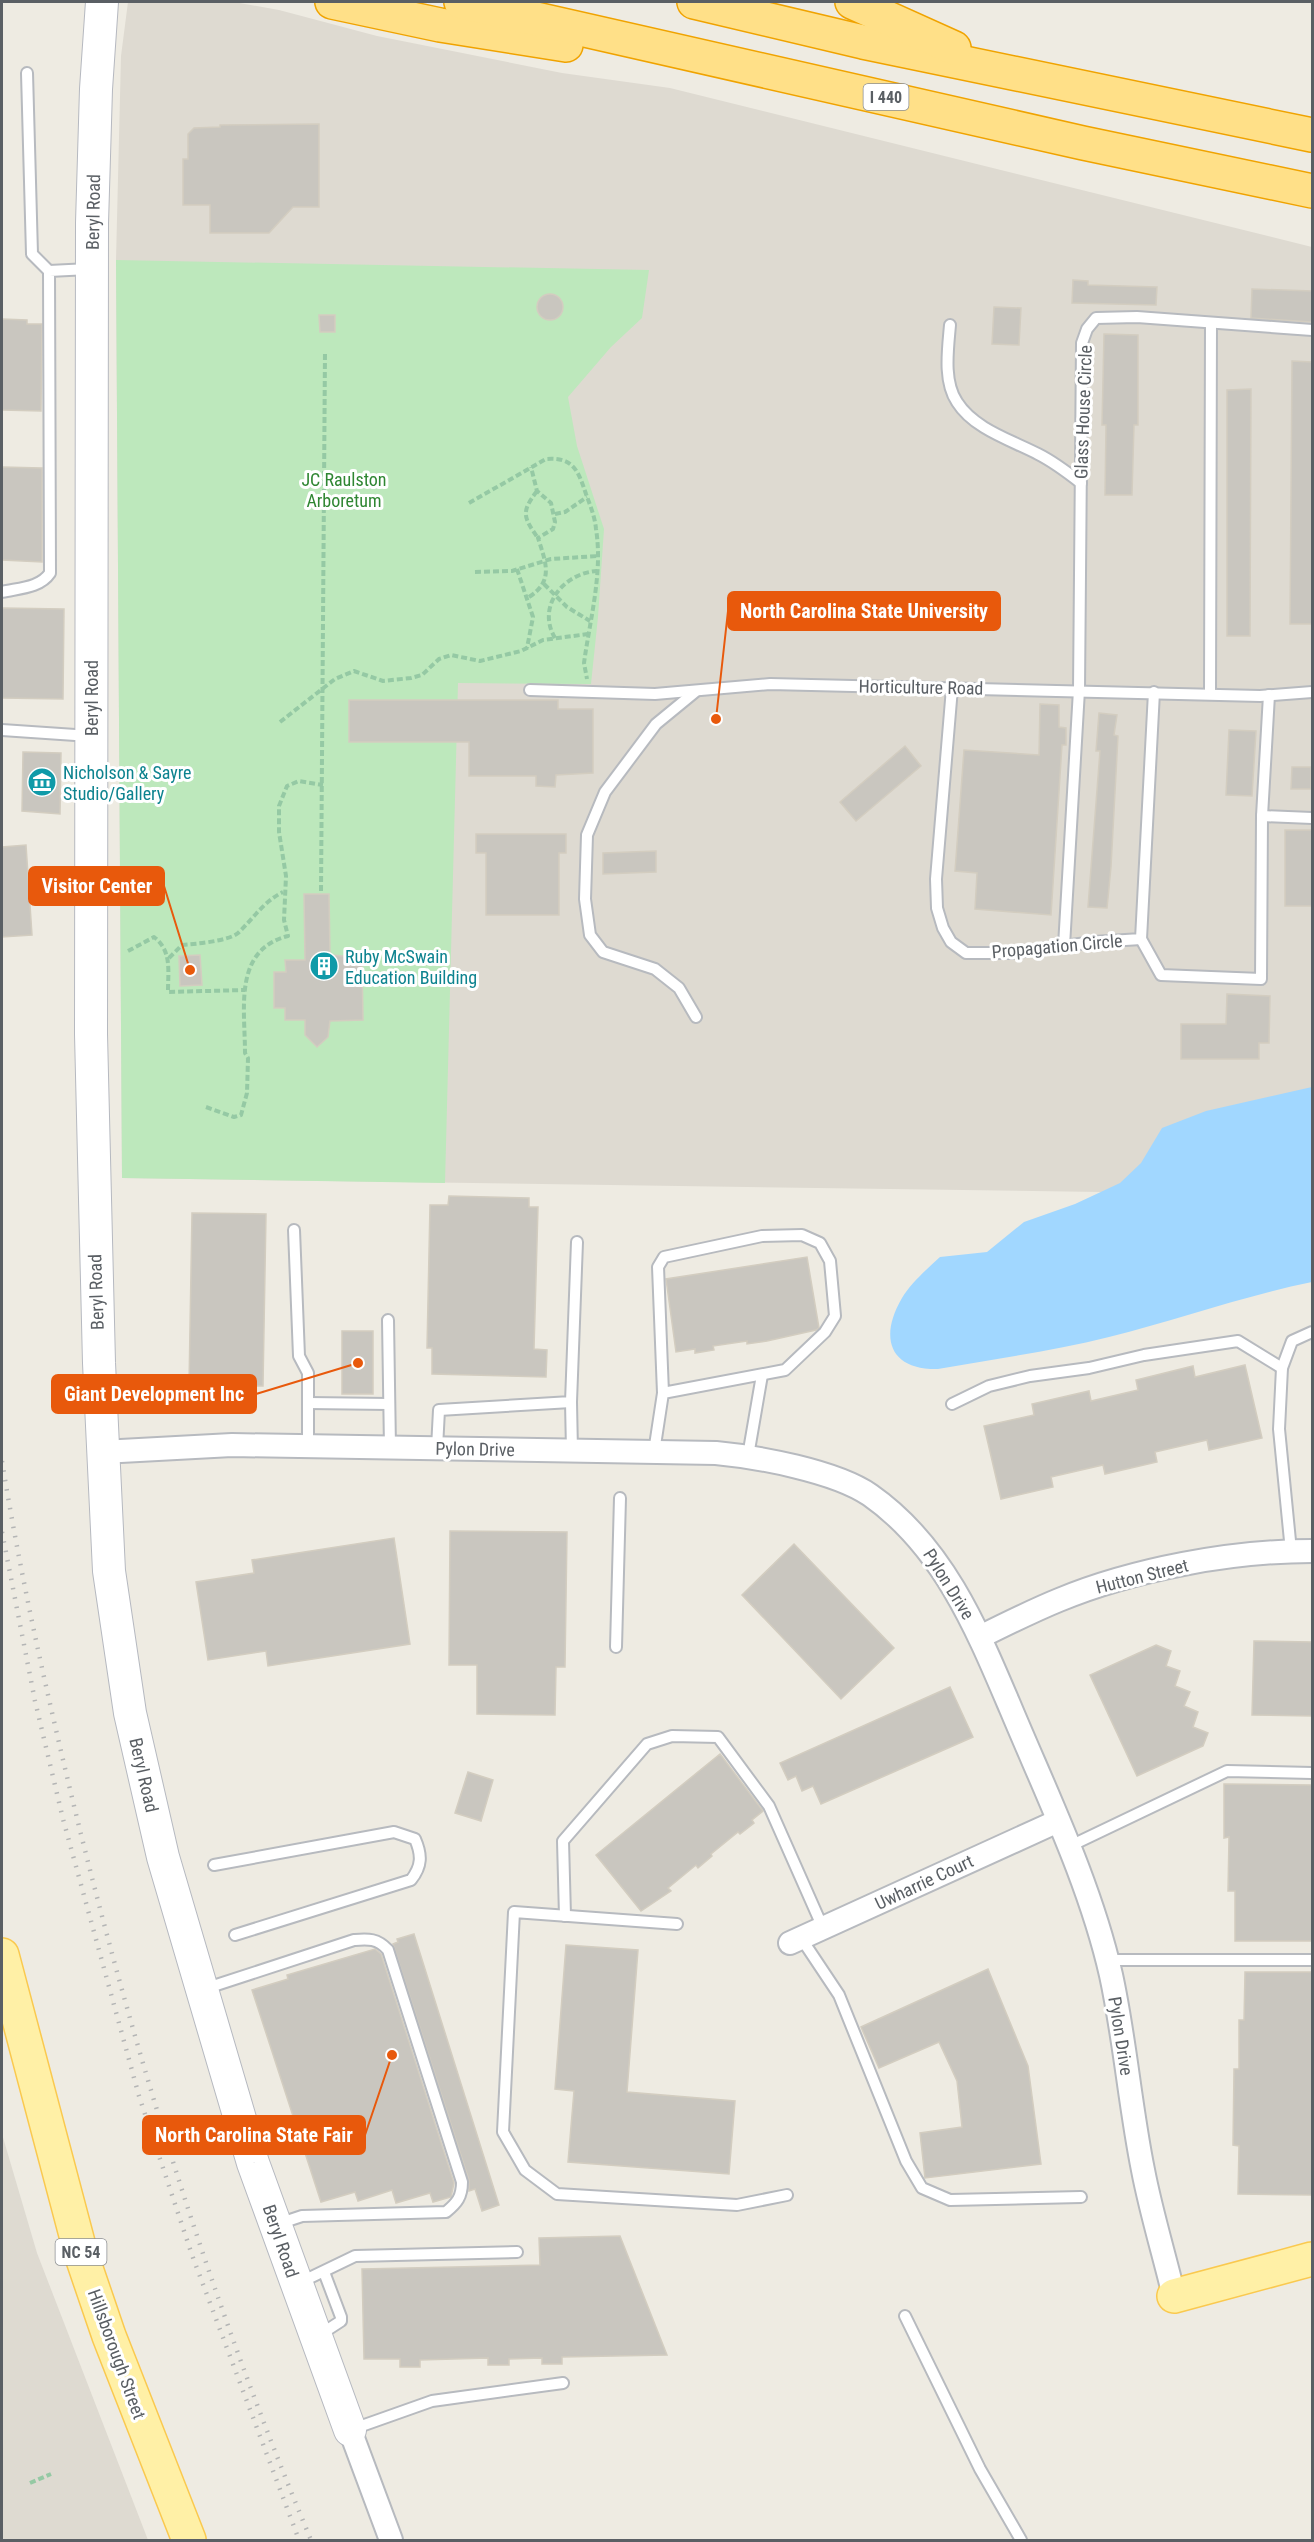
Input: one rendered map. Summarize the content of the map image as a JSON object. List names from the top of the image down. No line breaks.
{"streets":{"highway":["I 440"],"main road":["NC 54","Hillsborough Street"],"street":["Beryl Road","Pylon Drive","Hutton Street","Uwharrie Court"],"lane":["Glass House Circle","Horticulture Road","Propagation Circle"]},"crossings":[["Beryl Road","Pylon Drive"],["Glass House Circle","Horticulture Road"],["Glass House Circle","Propagation Circle"],["Horticulture Road","Propagation Circle"],["Pylon Drive","Hutton Street"],["Pylon Drive","Uwharrie Court"]],"parks":["JC Raulston Arboretum"],"places":{"other":["North Carolina State University","Visitor Center","Giant Development Inc","North Carolina State Fair"],"museum":["Nicholson & Sayre Studio/Gallery"],"building":["Ruby McSwain Education Building"]}}
